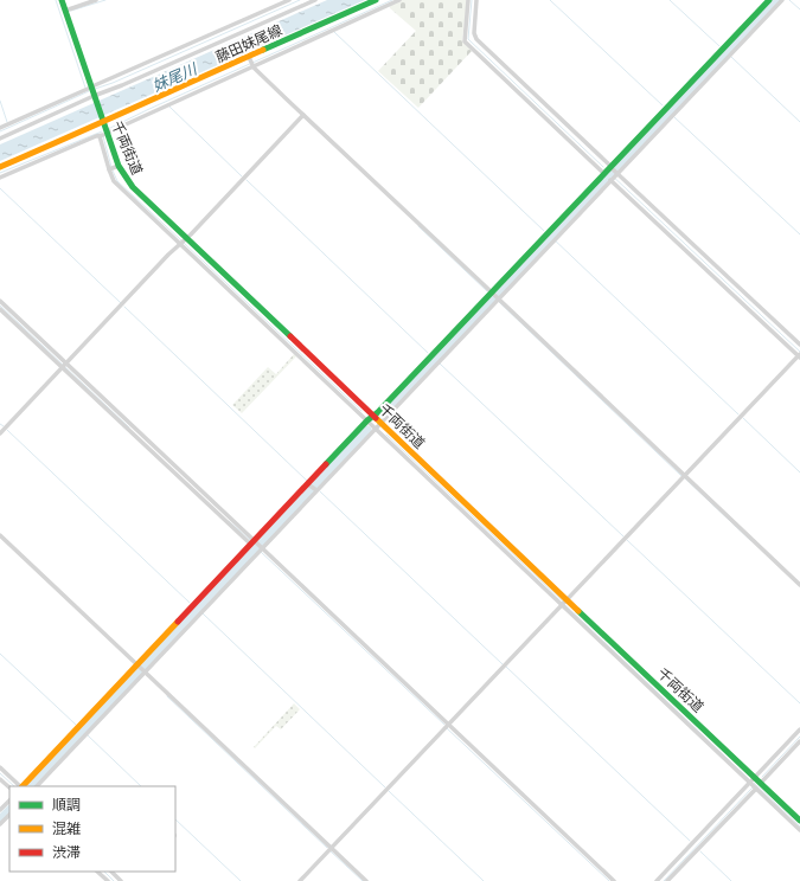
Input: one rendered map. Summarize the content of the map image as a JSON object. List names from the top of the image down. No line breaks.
{"streets":{"street":["藤田妹尾線","千両街道"]},"crossings":[["藤田妹尾線","千両街道"]],"water":["妹尾川"],"legend":["順調","混雑","渋滞"]}
